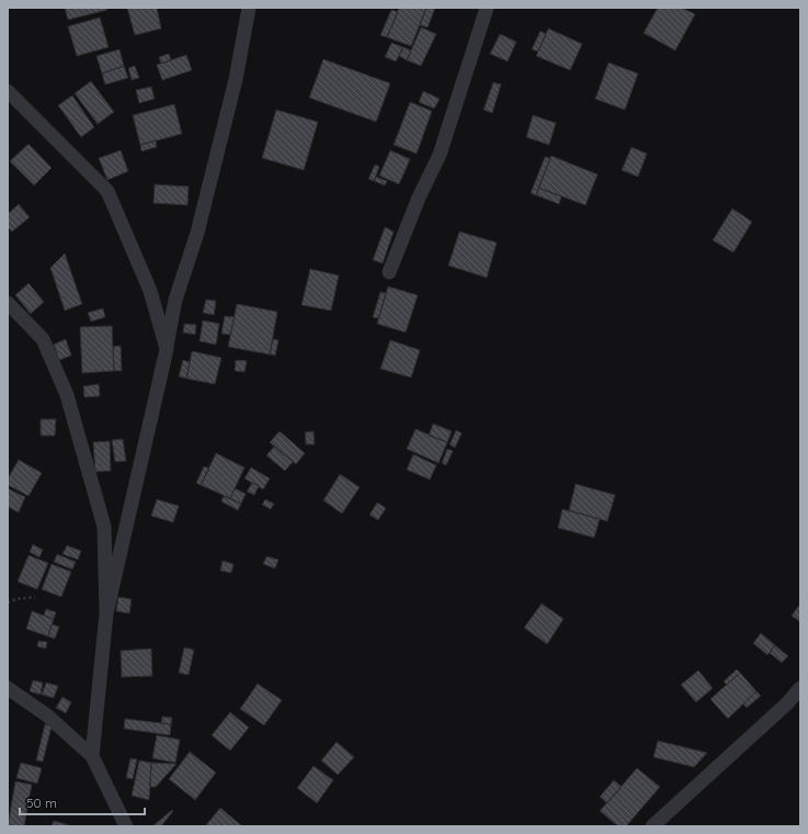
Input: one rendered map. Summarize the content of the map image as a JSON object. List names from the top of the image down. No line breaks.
{"scale_bar":"50 m"}
